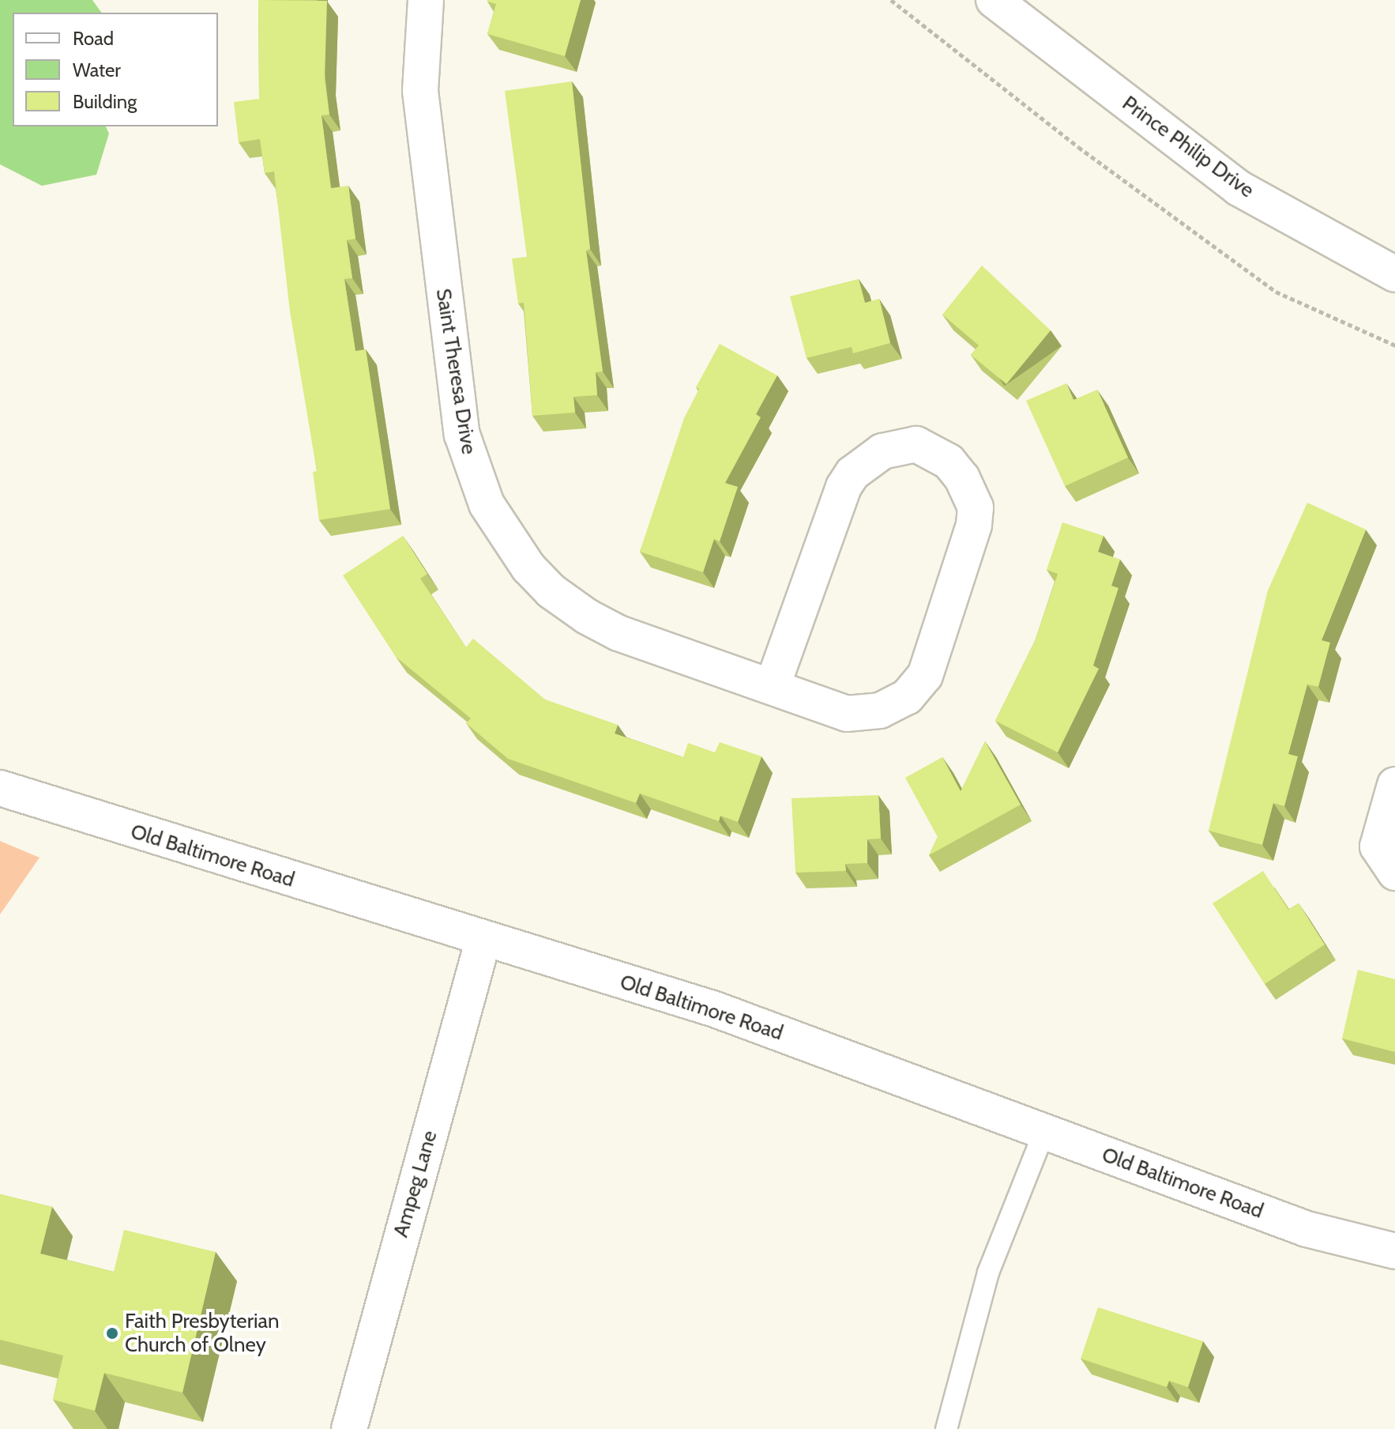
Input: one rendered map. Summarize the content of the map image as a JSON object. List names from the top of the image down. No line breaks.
{"streets":{"street":["Prince Philip Drive","Saint Theresa Drive","Old Baltimore Road","Ampeg Lane"]},"crossings":[["Old Baltimore Road","Ampeg Lane"]],"places":["Faith Presbyterian Church of Olney"],"legend":["Road","Water","Building"]}
